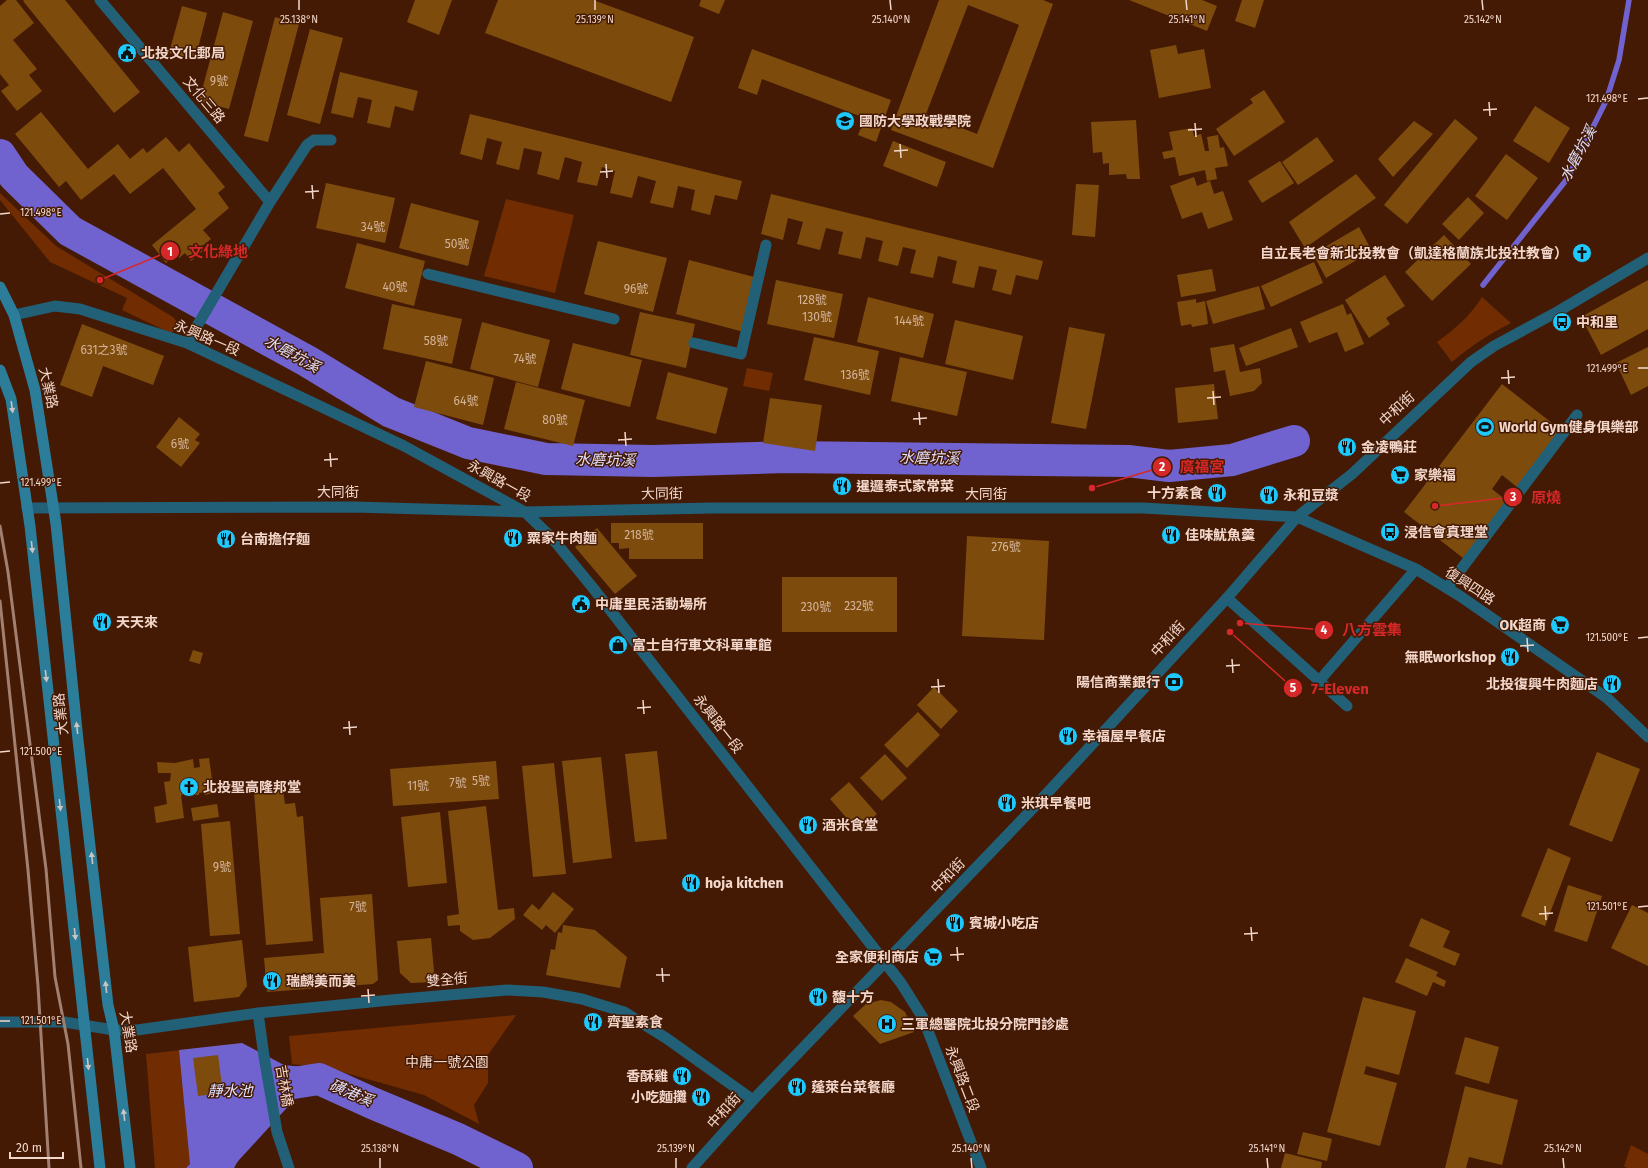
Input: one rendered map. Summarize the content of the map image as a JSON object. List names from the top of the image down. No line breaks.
{"streets":{"main road":["大業路"],"street":["文化三路","永興路一段","中和街","大同街","復興四路","雙全街","永興路二段","吉林橋"]},"crossings":[["永興路一段","大業路"],["永興路一段","中和街"],["永興路一段","大同街"],["永興路一段","永興路二段"],["大業路","大同街"],["大業路","雙全街"],["中和街","大同街"],["中和街","復興四路"],["中和街","雙全街"],["中和街","永興路二段"],["大同街","復興四路"],["雙全街","吉林橋"]],"water":["水磨坑溪","靜水池","磺港溪"],"parks":["中庸一號公園"],"places":{"public building":["北投文化郵局","中庸里民活動場所"],"school or university":["國防大學政戰學院"],"church":["自立長老會新北投教會（凱達格蘭族北投社教會）","北投聖高隆邦堂"],"other":["文化綠地","廣福宮","原燒","八方雲集","7-Eleven"],"bus stop":["中和里","浸信會真理堂"],"sports":["World Gym健身俱樂部"],"restaurant":["金凌鴨莊","暹邏泰式家常菜","十方素食","永和豆漿","佳味魷魚羹","粟家牛肉麵","台南擔仔麵","天天來","無眠workshop","北投復興牛肉麵店","幸福屋早餐店","米琪早餐吧","酒米食堂","hoja kitchen","賓城小吃店","瑞麟美而美","馥十方","齊聖素食","香酥雞","蓬萊台菜餐廳","小吃麵攤"],"supermarket":["家樂福","OK超商","全家便利商店"],"shop":["富士自行車文科單車館"],"bank":["陽信商業銀行"],"hospital":["三軍總醫院北投分院門診處"]},"house_numbers":["9號","34號","50號","40號","96號","128號","130號","144號","58號","631之3號","74號","136號","64號","80號","6號","218號","276號","232號","230號","5號","7號","11號","9號","7號"],"scale_bar":"20 m","coordinates":["25.138°N","25.139°N","25.140°N","25.141°N","25.142°N","121.498°E","121.499°E","121.500°E","121.501°E"]}
